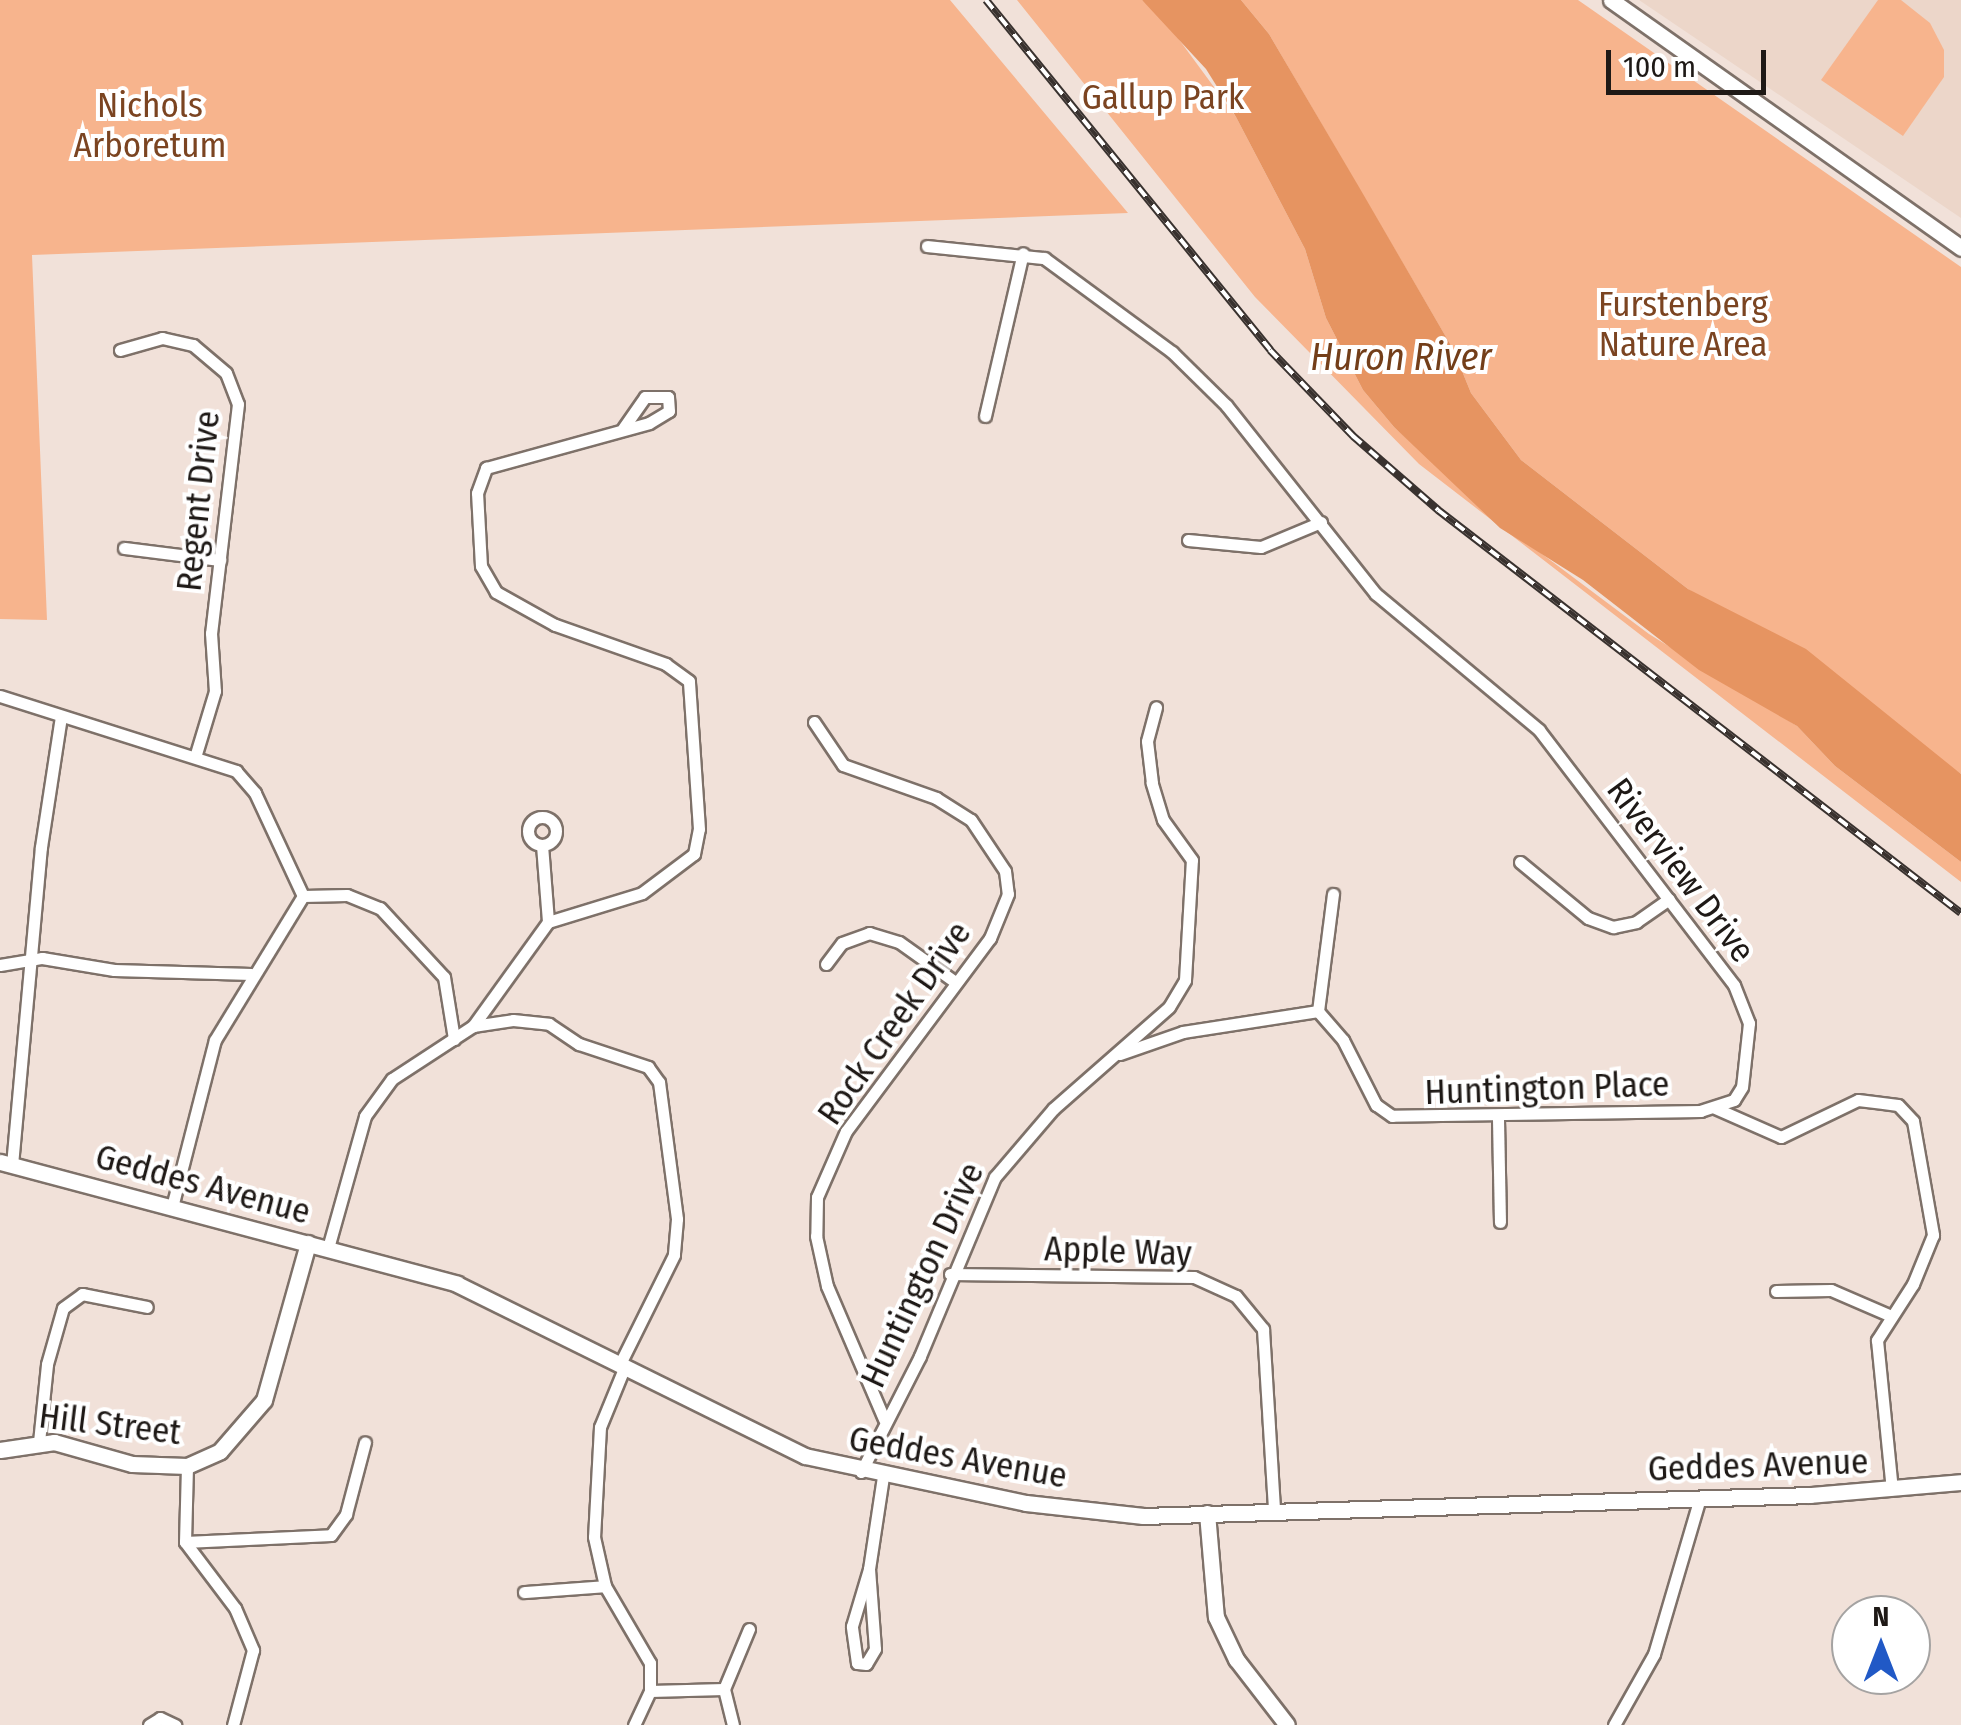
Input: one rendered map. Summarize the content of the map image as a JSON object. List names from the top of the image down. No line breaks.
{"streets":{"main road":["Geddes Avenue","Hill Street"],"street":["Regent Drive","Riverview Drive","Rock Creek Drive","Huntington Place","Apple Way","Huntington Drive"]},"crossings":[["Riverview Drive","Huntington Place"],["Rock Creek Drive","Huntington Drive"],["Geddes Avenue","Apple Way"],["Geddes Avenue","Huntington Drive"],["Geddes Avenue","Hill Street"],["Apple Way","Huntington Drive"]],"water":["Huron River"],"parks":["Gallup Park","Nichols Arboretum","Furstenberg Nature Area"],"scale_bar":"100 m","north":"top"}
